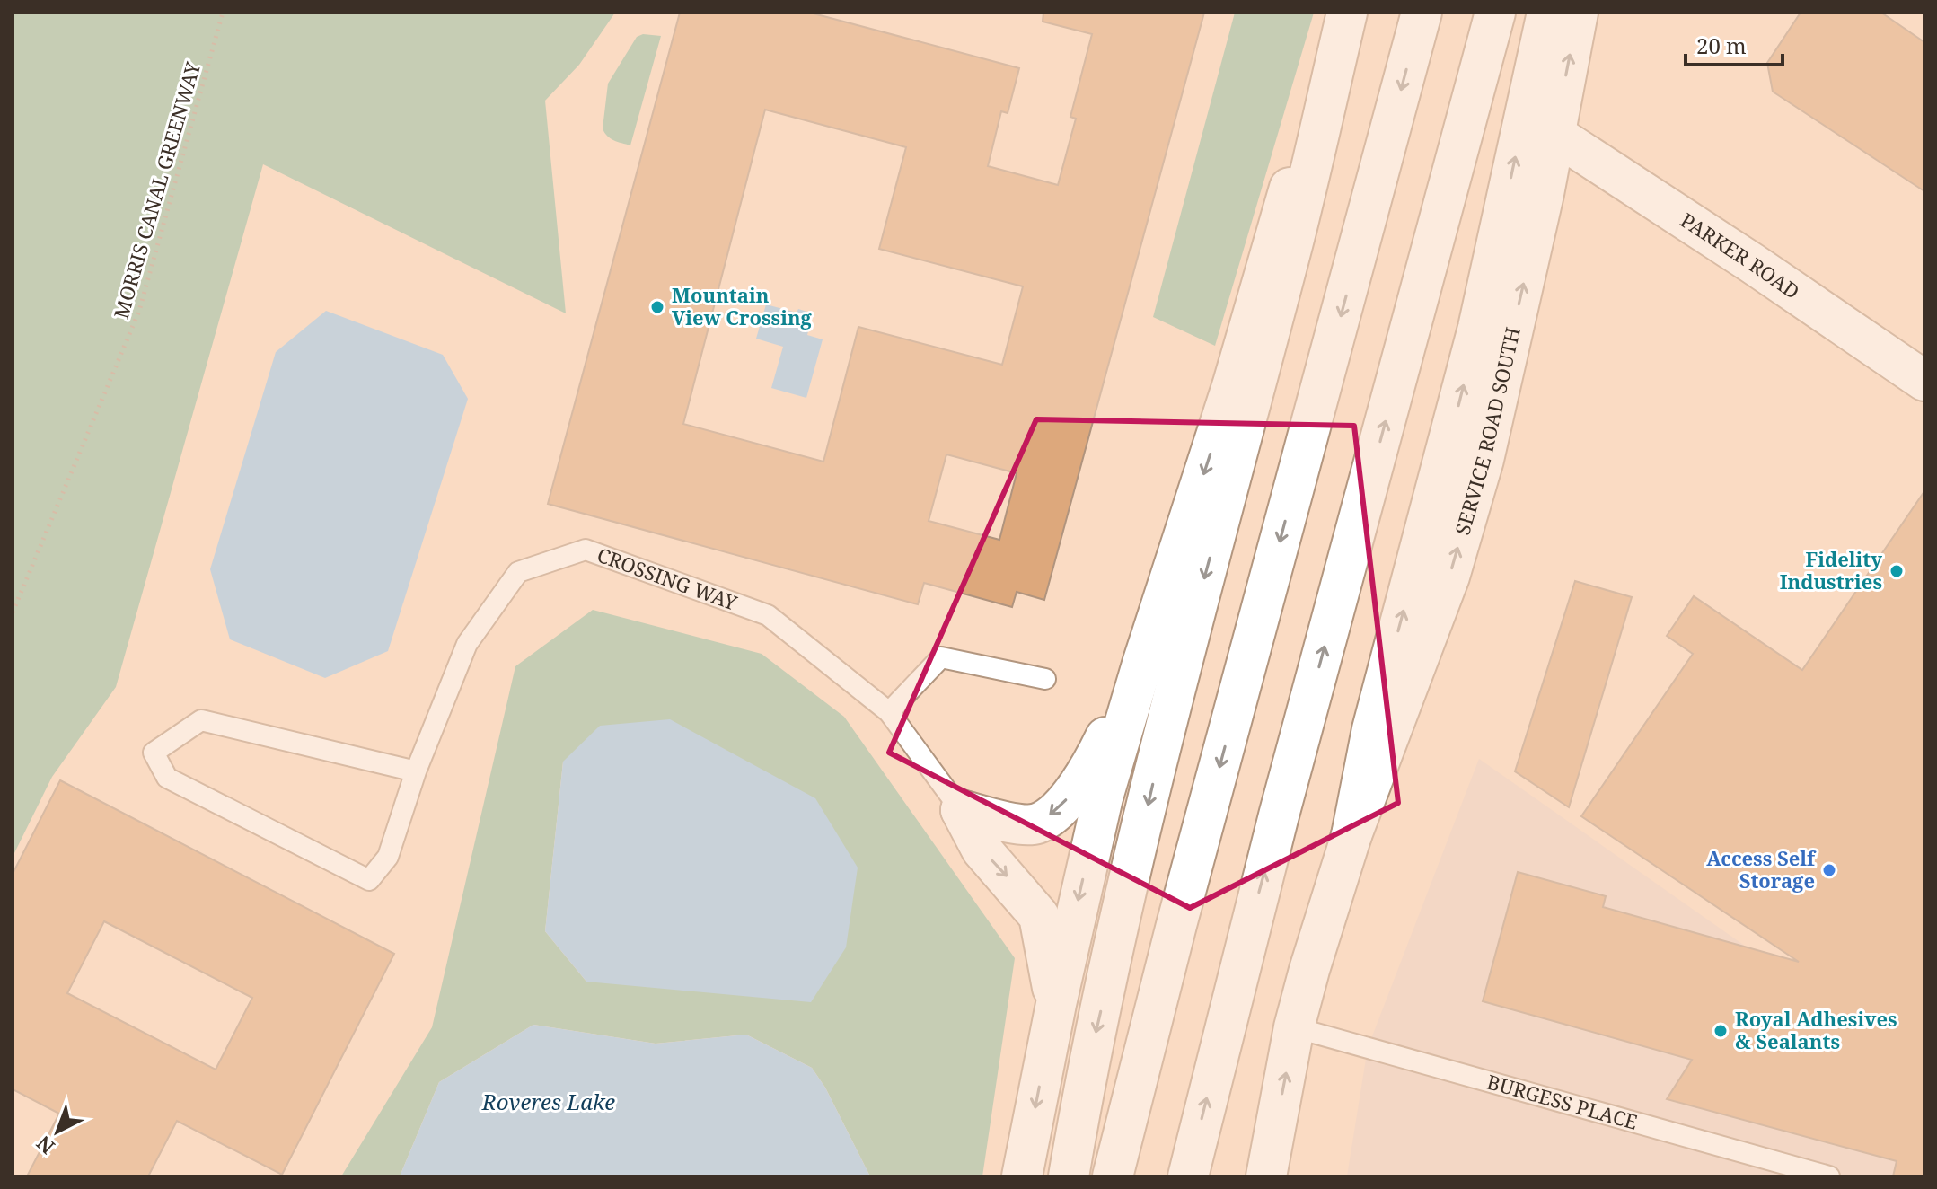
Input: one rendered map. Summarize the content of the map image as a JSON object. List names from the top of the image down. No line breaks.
{"streets":{"main road":["PARKER ROAD","SERVICE ROAD SOUTH"],"lane":["CROSSING WAY","BURGESS PLACE"],"path":["MORRIS CANAL GREENWAY"]},"crossings":[["PARKER ROAD","SERVICE ROAD SOUTH"]],"water":["Roveres Lake"],"places":["Mountain View Crossing","Fidelity Industries","Access Self Storage","Royal Adhesives & Sealants"],"scale_bar":"20 m","north":"bottom left"}
